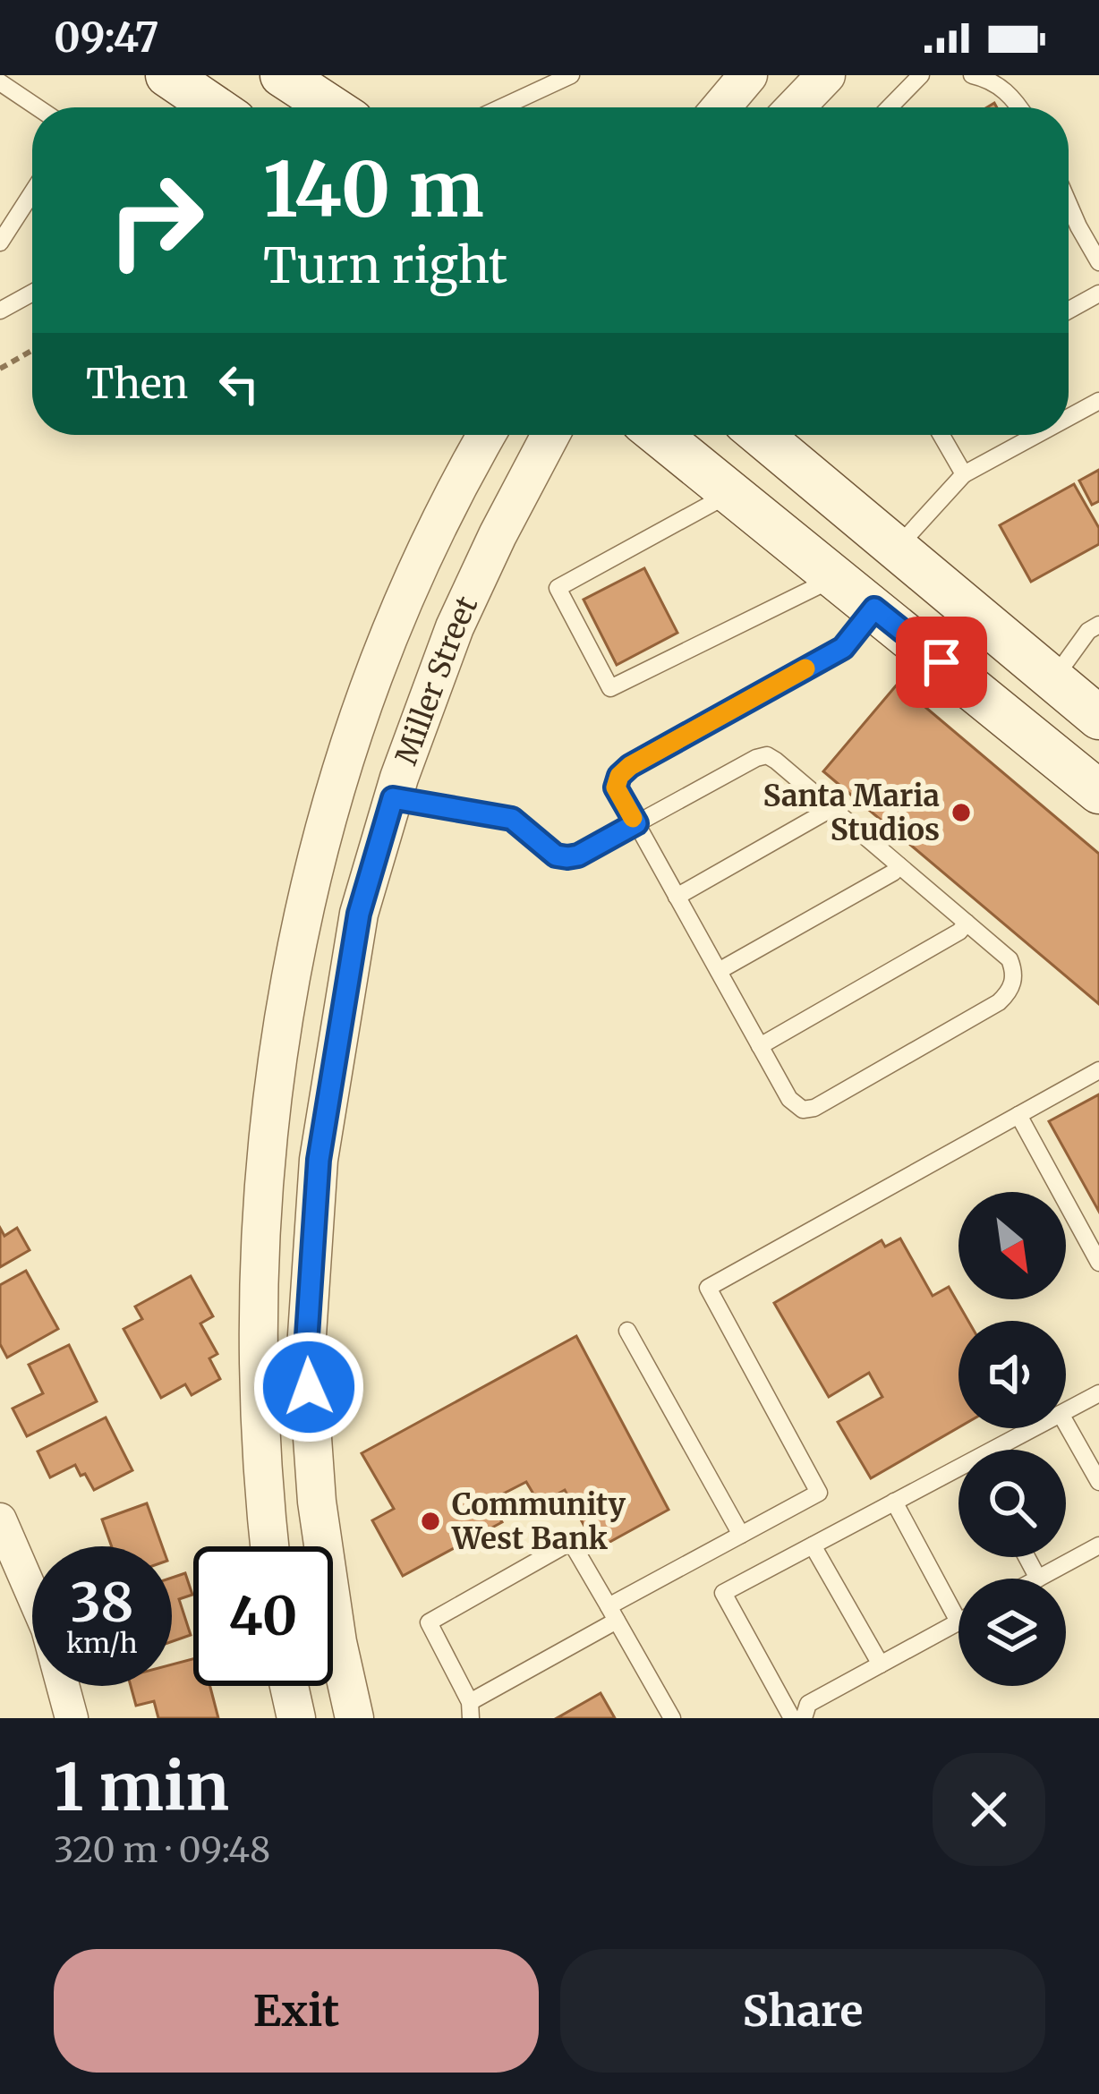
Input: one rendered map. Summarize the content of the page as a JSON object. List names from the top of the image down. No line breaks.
{"streets":{"street":["Miller Street"]},"places":["Santa Maria Studios","Community West Bank"],"north":"bottom right","page":{"status":"09:47","turn":["140 m","Turn right"],"then":"Then","speed":"38 km/h","limit":"40","heading":["1 min","320 m · 09:48"],"buttons":["Exit","Share"]}}
